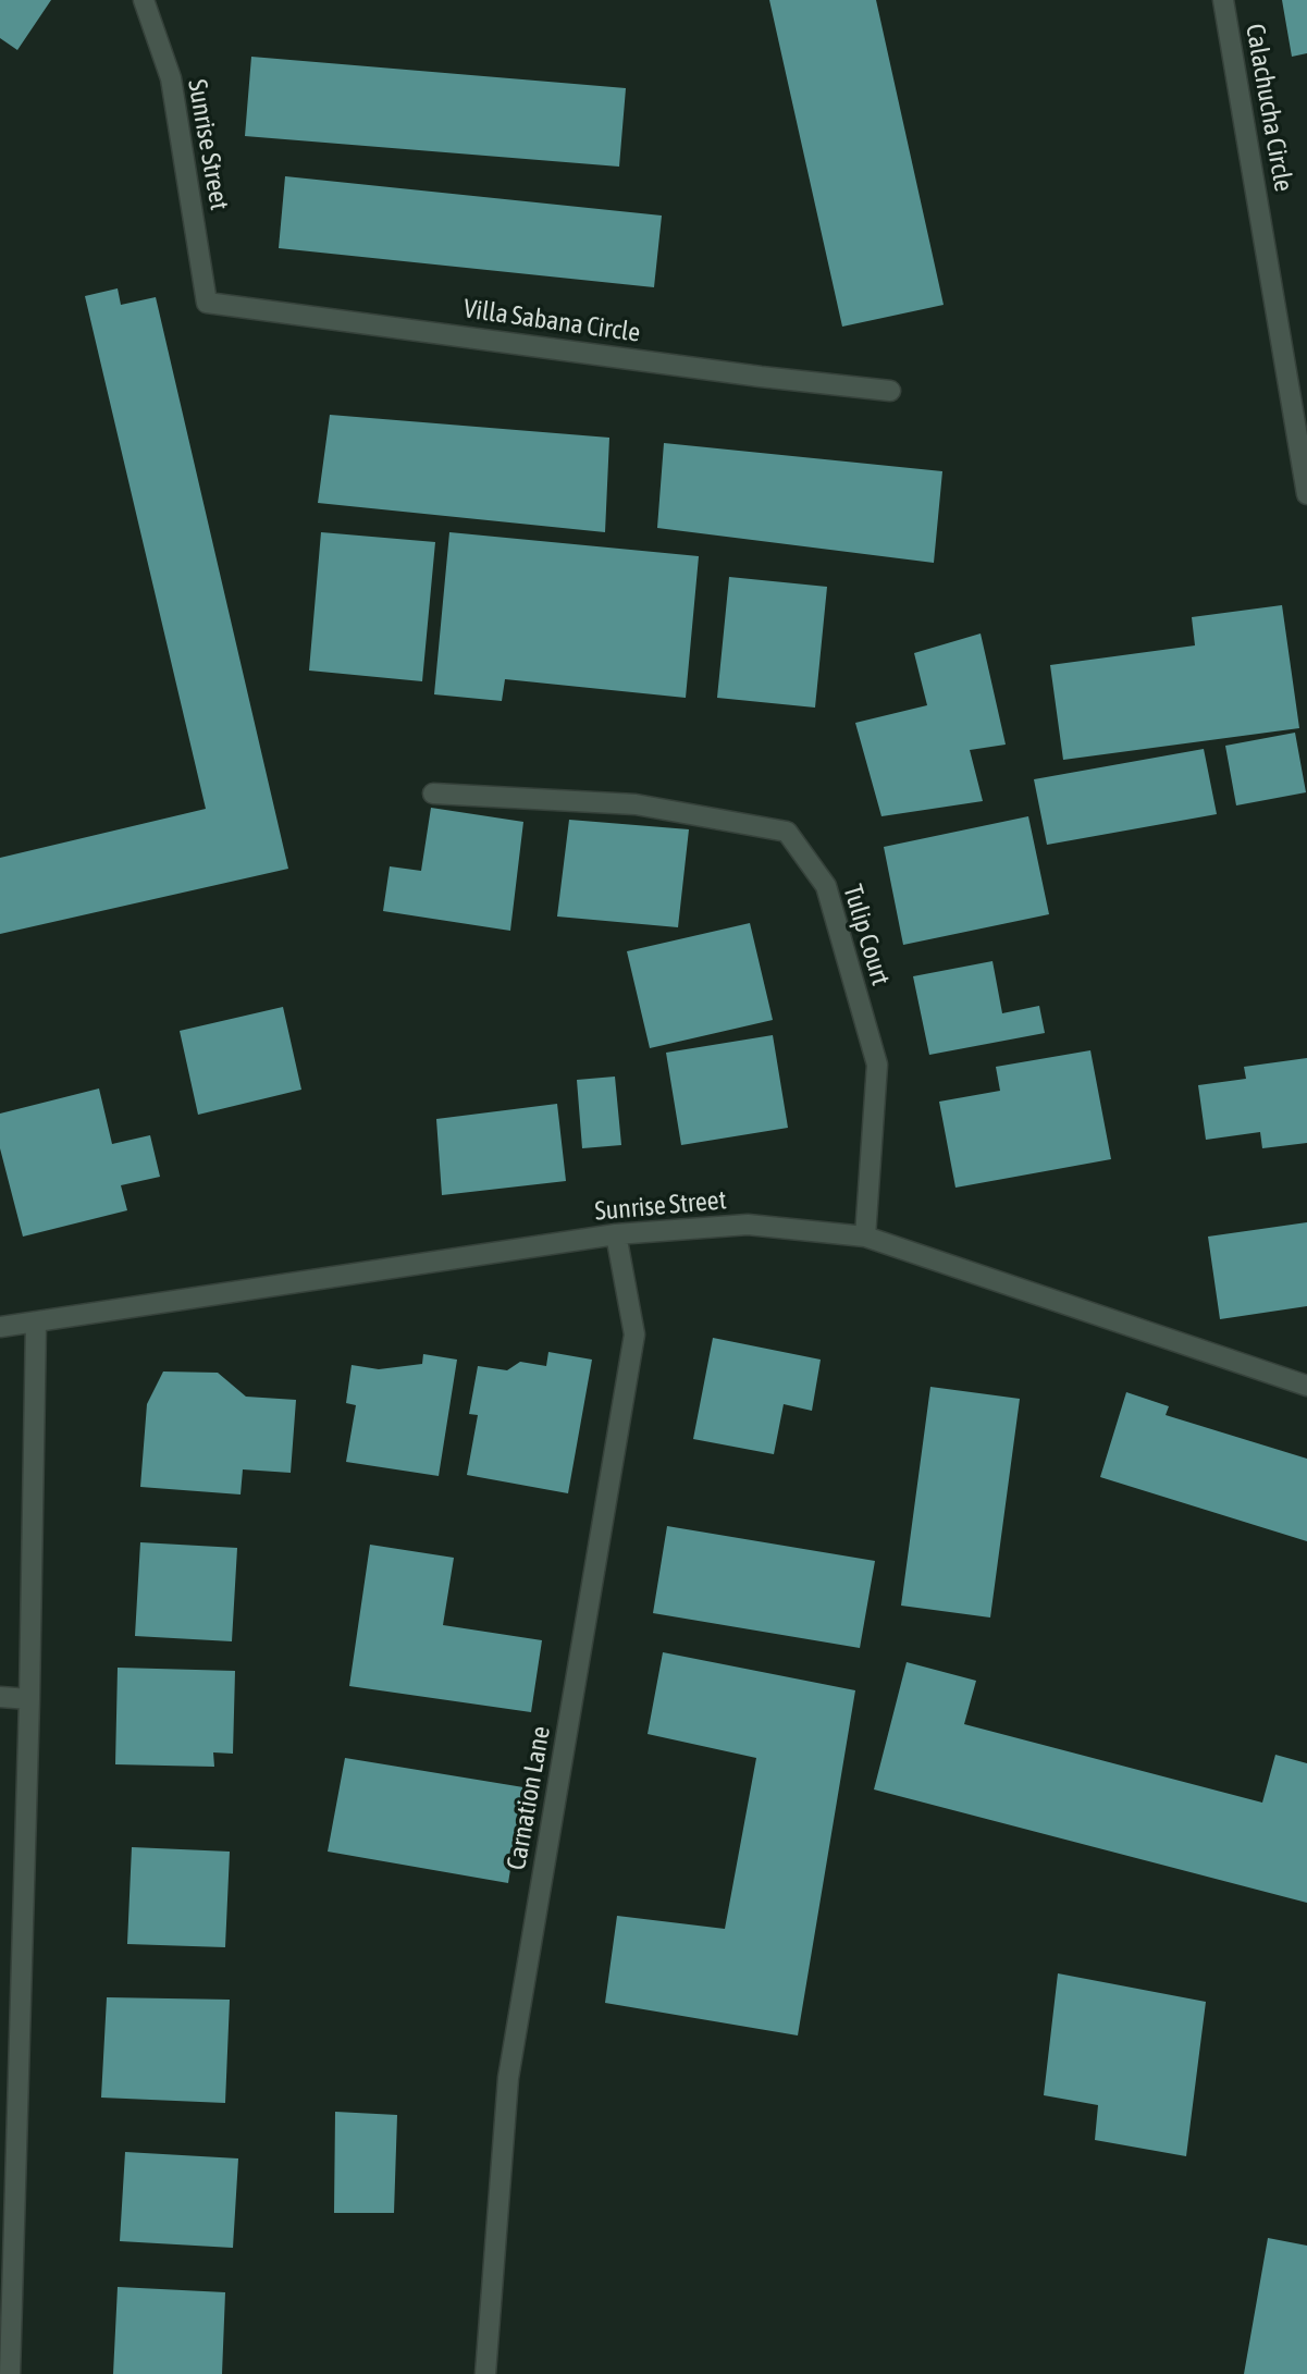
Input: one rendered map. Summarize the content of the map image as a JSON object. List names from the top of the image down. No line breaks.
{"streets":{"street":["Calachucha Circle","Sunrise Street","Villa Sabana Circle","Tulip Court","Carnation Lane"]},"crossings":[["Sunrise Street","Villa Sabana Circle"],["Sunrise Street","Tulip Court"],["Sunrise Street","Carnation Lane"]]}
